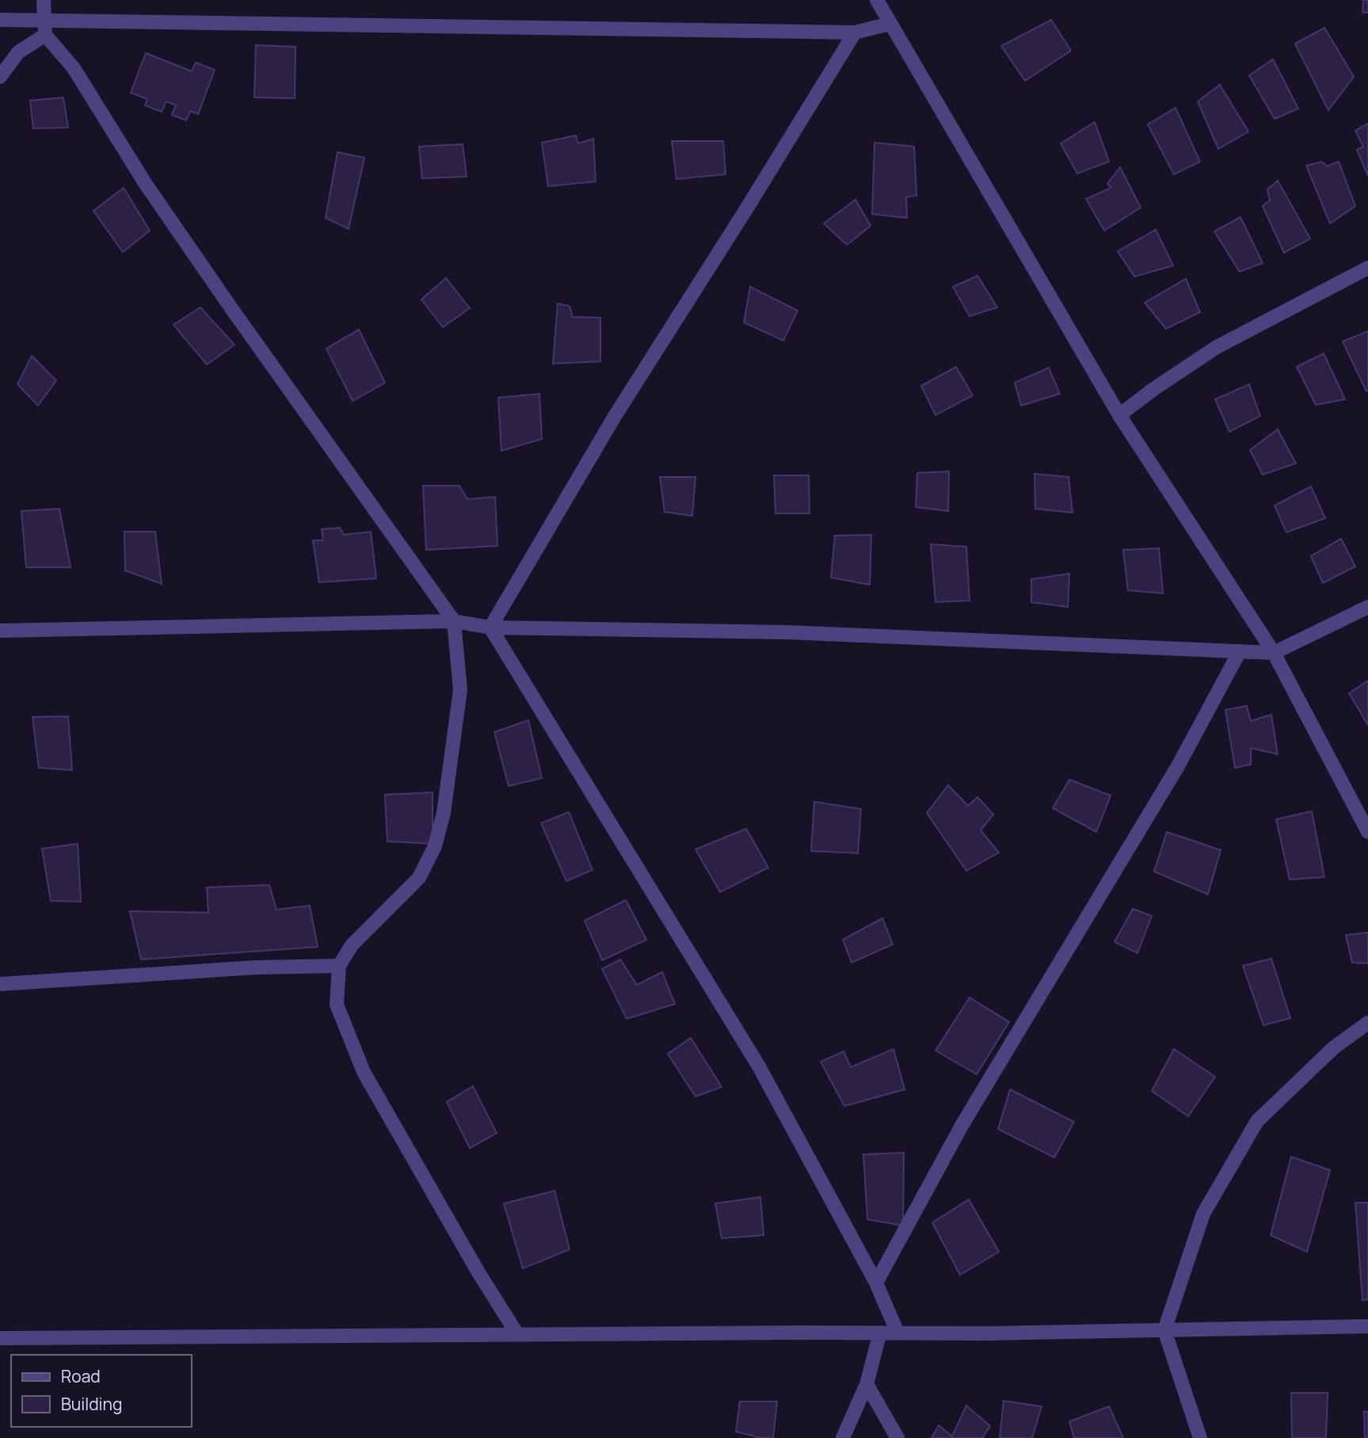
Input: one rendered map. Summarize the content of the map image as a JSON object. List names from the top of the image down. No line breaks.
{"legend":["Road","Building"]}
